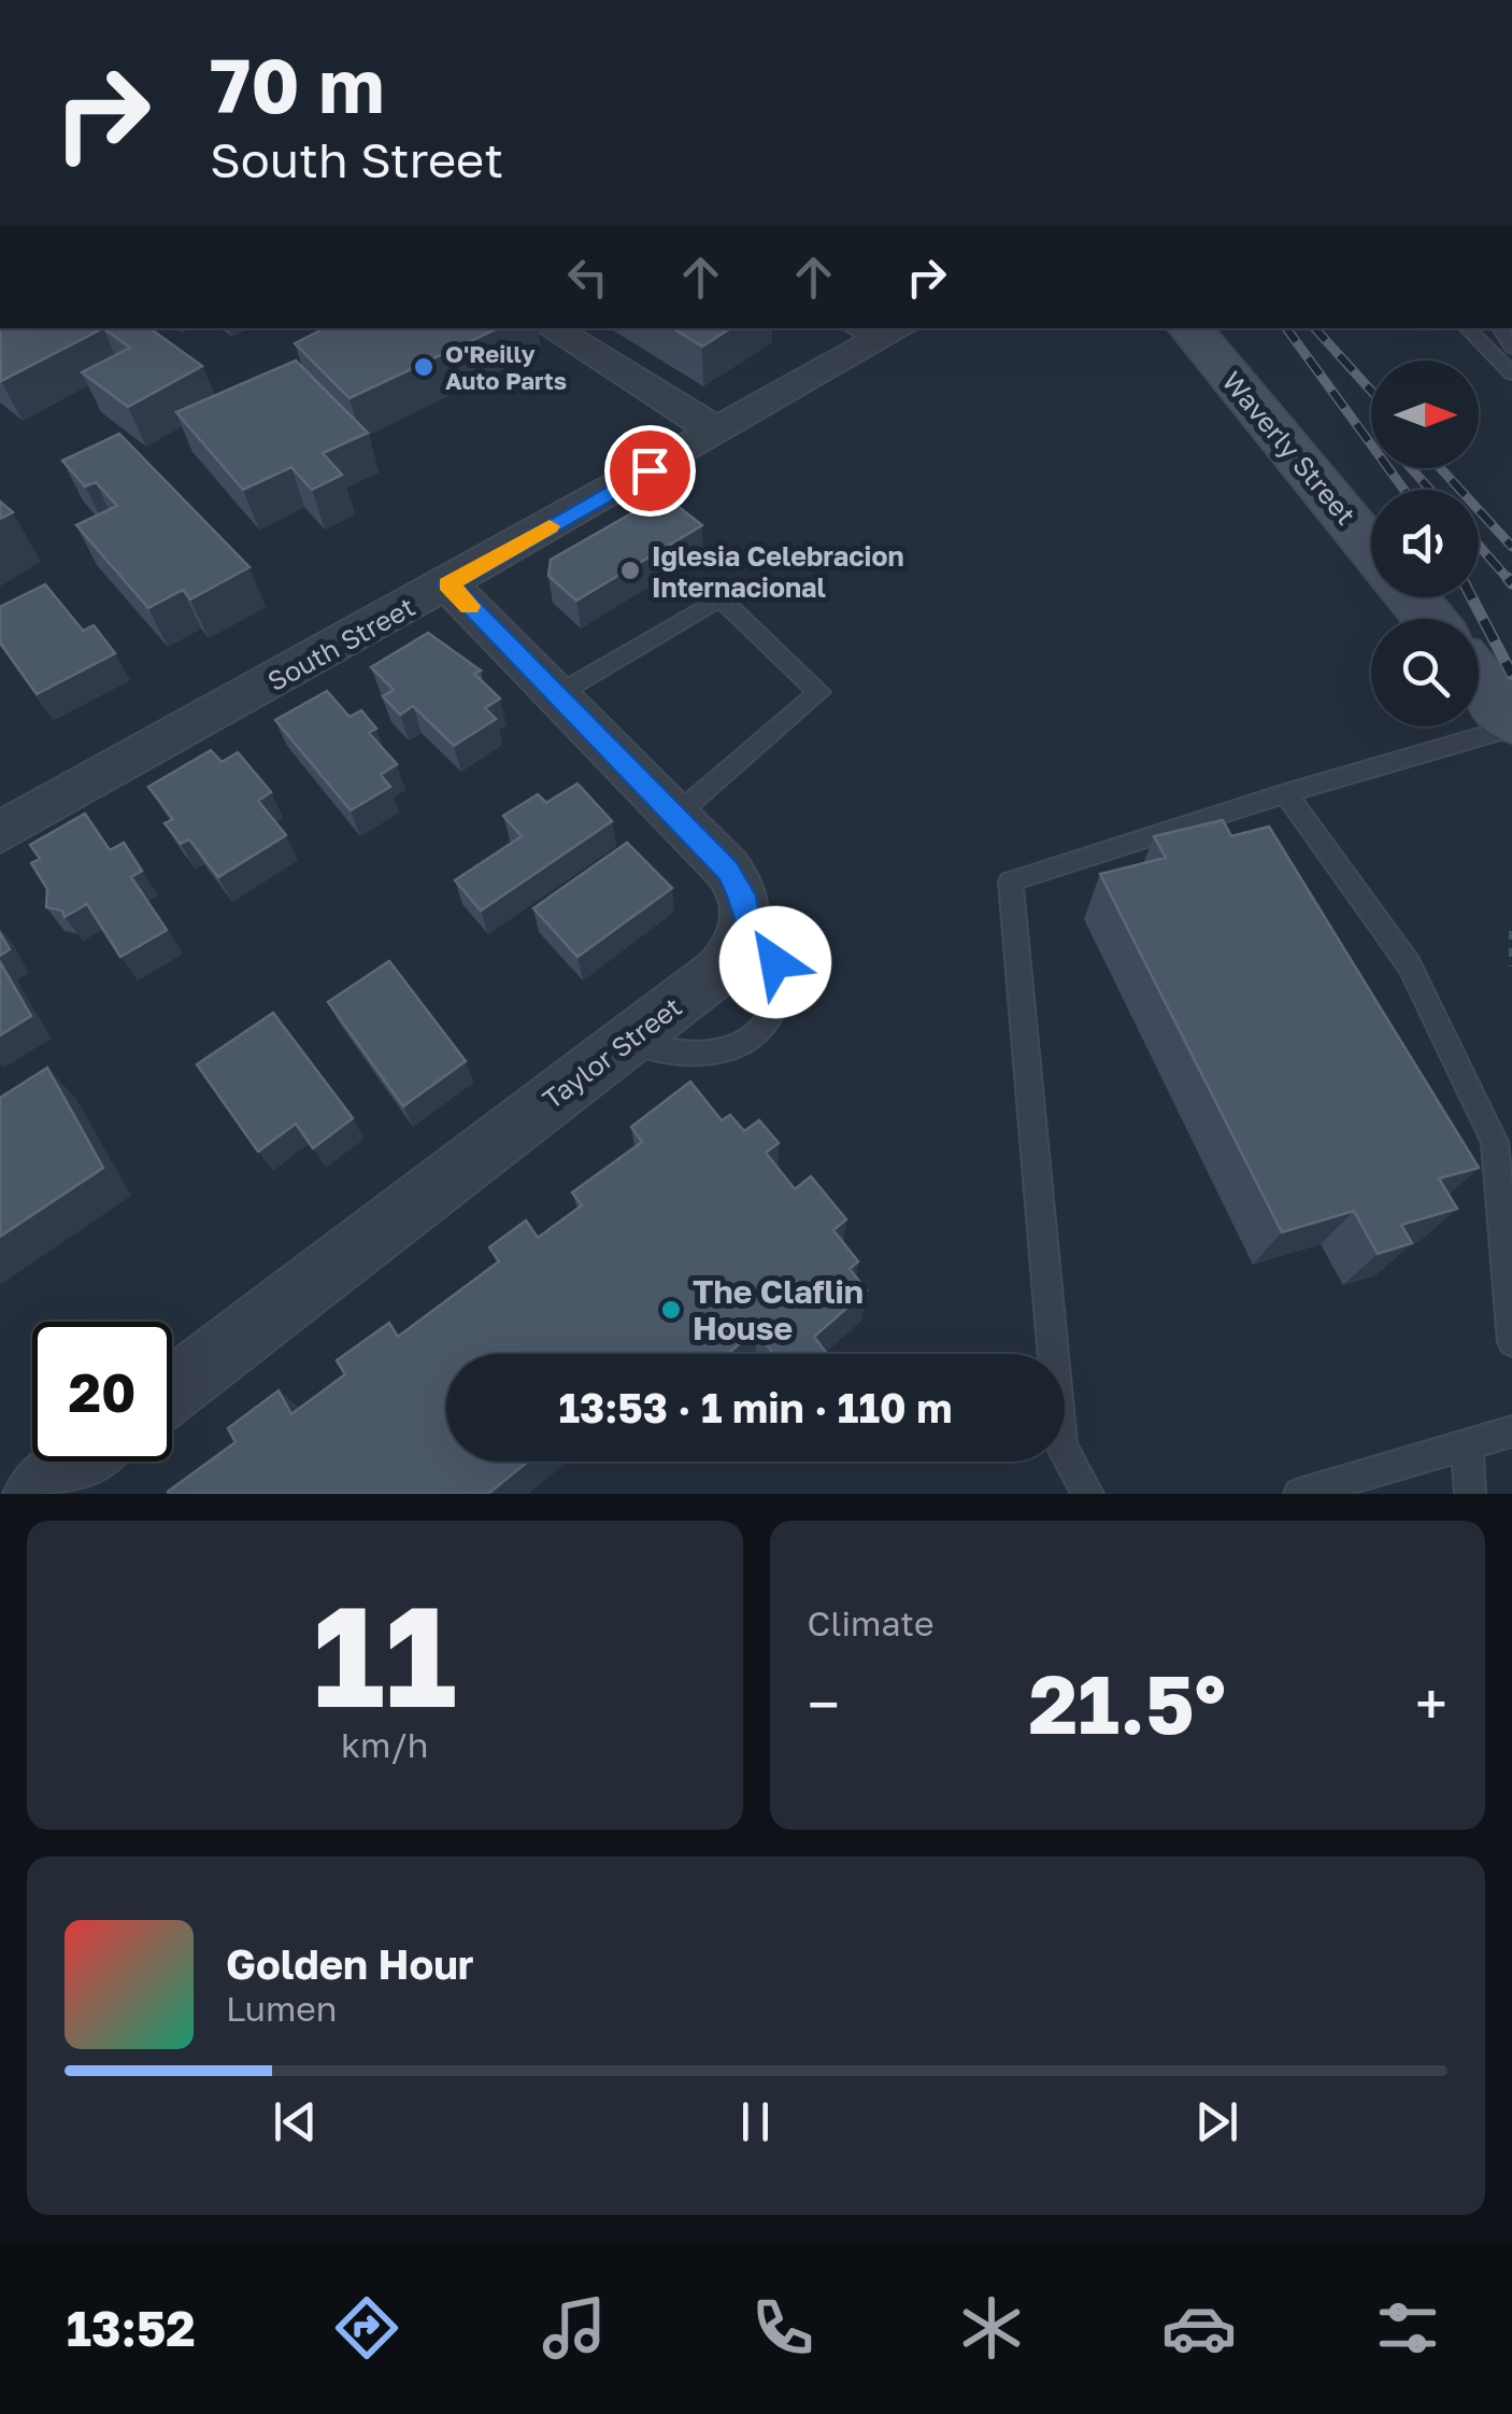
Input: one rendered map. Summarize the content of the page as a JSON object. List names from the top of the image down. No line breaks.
{"streets":{"main road":["Waverly Street"],"street":["South Street","Taylor Street"]},"places":["O'Reilly Auto Parts","Iglesia Celebracion Internacional","The Claflin House"],"north":"right","page":{"turn":["70 m","South Street"],"limit":"20","trip":"13:53 · 1 min · 110 m","tile":[["11","km/h"],"Climate"],"heat":["−","21.5°","+"],"song":["Golden Hour","Lumen"],"tabs":"13:52"}}
